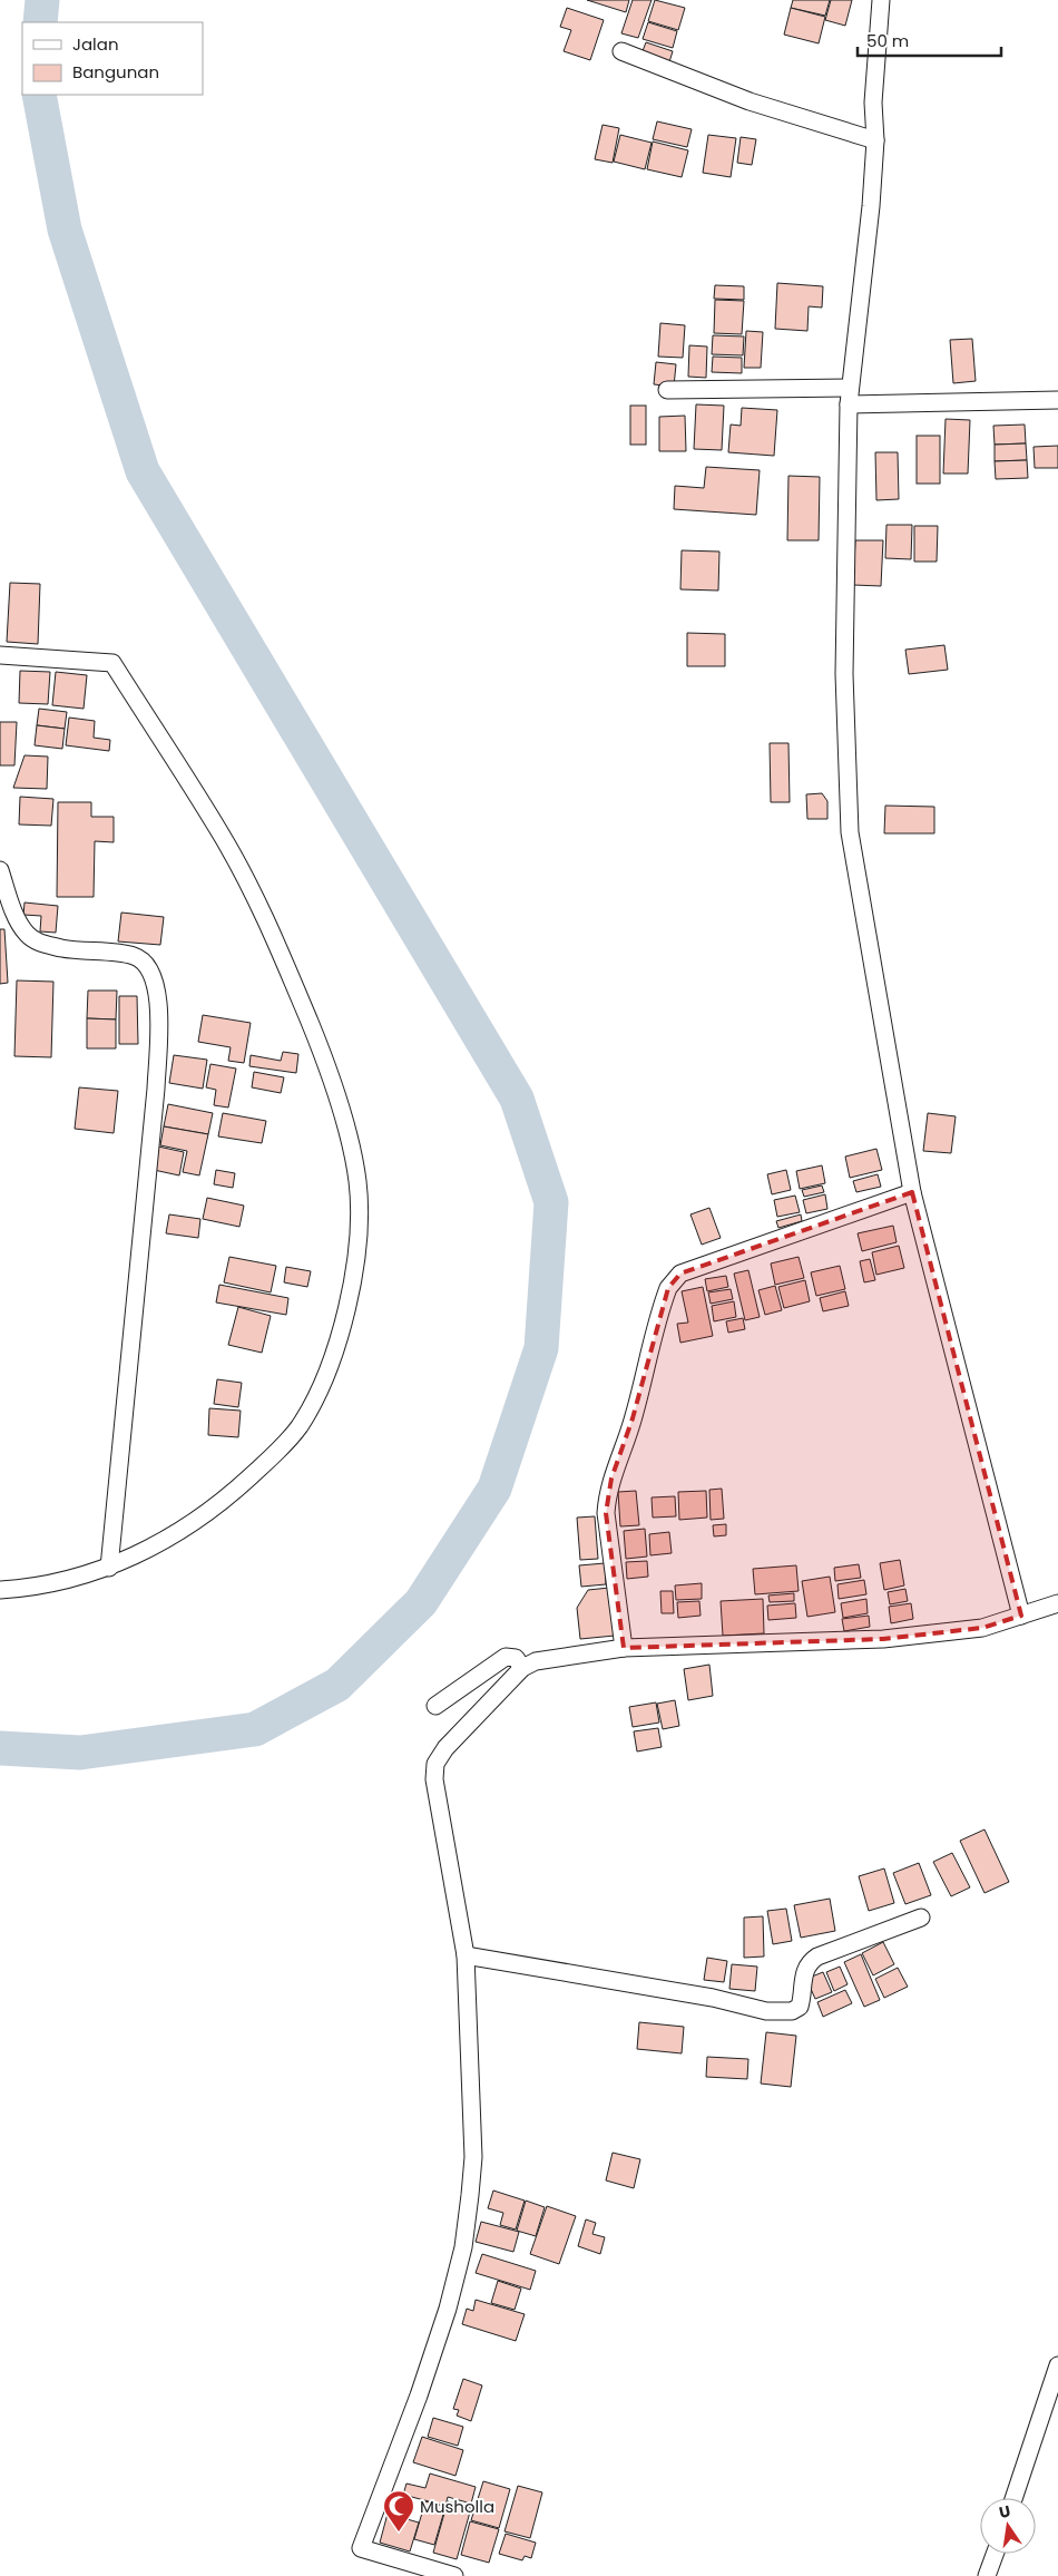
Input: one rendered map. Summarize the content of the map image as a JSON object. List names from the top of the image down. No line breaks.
{"places":{"mosque":["Musholla"]},"legend":["Jalan","Bangunan"],"scale_bar":"50 m","north":"top"}
